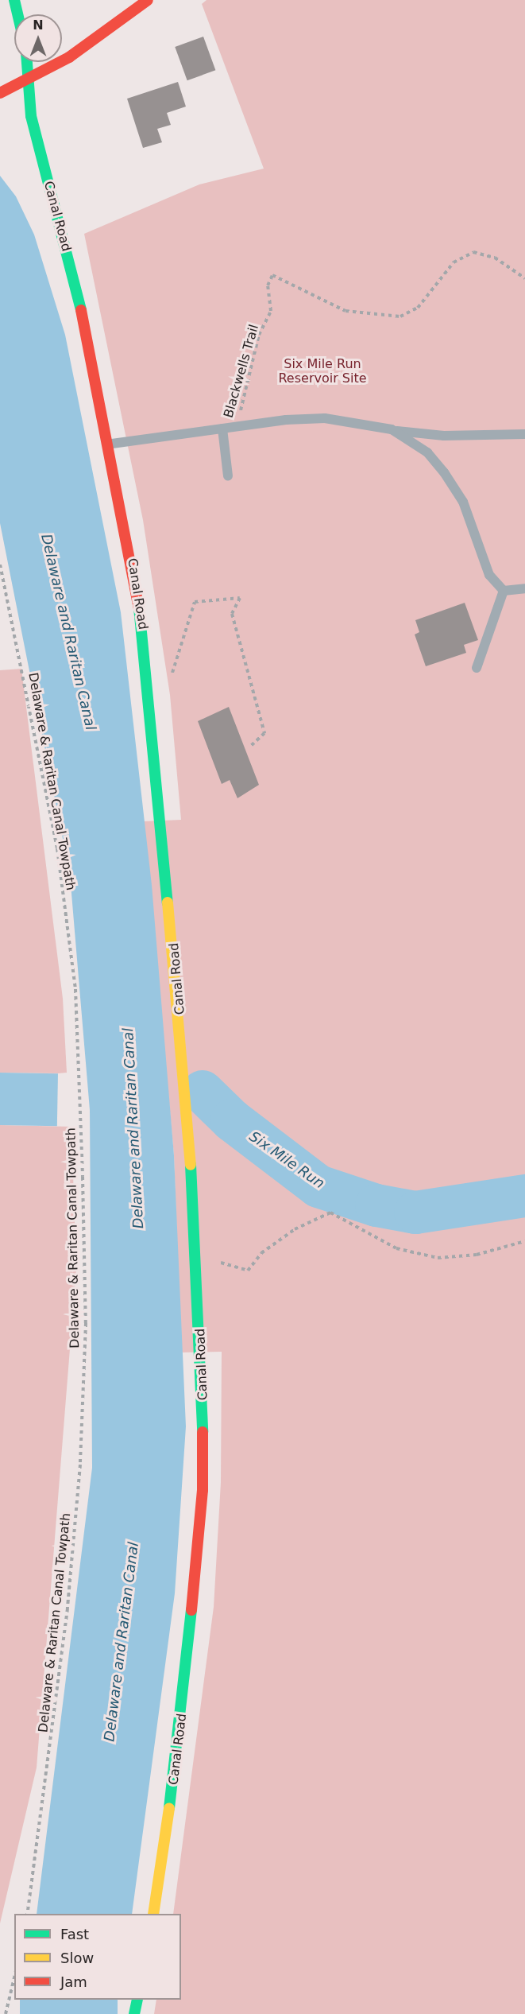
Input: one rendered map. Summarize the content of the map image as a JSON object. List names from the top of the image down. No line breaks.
{"streets":{"street":["Canal Road"],"path":["Blackwells Trail","Delaware & Raritan Canal Towpath"]},"water":["Delaware and Raritan Canal","Six Mile Run"],"parks":["Six Mile Run Reservoir Site"],"legend":["Fast","Slow","Jam"],"north":"top"}
